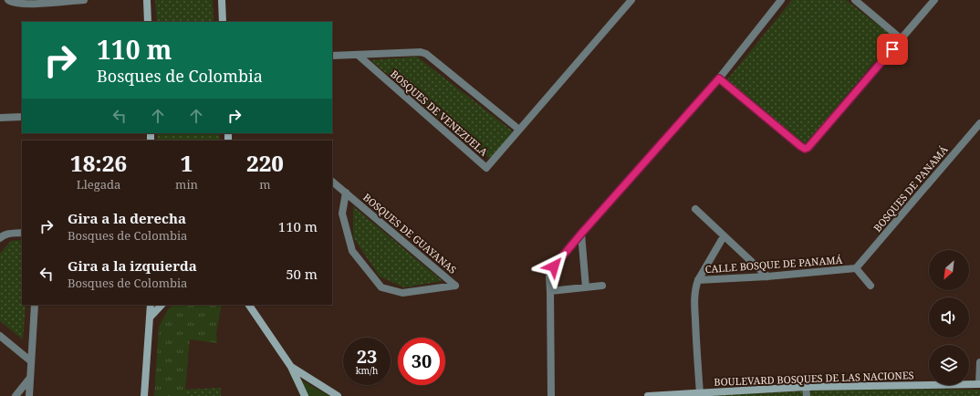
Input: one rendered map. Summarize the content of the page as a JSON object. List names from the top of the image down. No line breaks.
{"streets":{"street":["BOSQUES DE VENEZUELA","BOSQUES DE PANAMÁ","BOSQUES DE GUAYANAS","CALLE BOSQUE DE PANAMÁ","BOULEVARD BOSQUES DE LAS NACIONES"]},"crossings":[["BOSQUES DE PANAMÁ","CALLE BOSQUE DE PANAMÁ"],["CALLE BOSQUE DE PANAMÁ","BOULEVARD BOSQUES DE LAS NACIONES"]],"north":"bottom left","page":{"turn":["110 m","Bosques de Colombia"],"eta":["18:26","Llegada","1","min","220","m"],"list":[{"name":"Gira a la derecha","note":"Bosques de Colombia","value":"110 m"},{"name":"Gira a la izquierda","note":"Bosques de Colombia","value":"50 m"}],"speed":"23 km/h","limit":"30"}}
